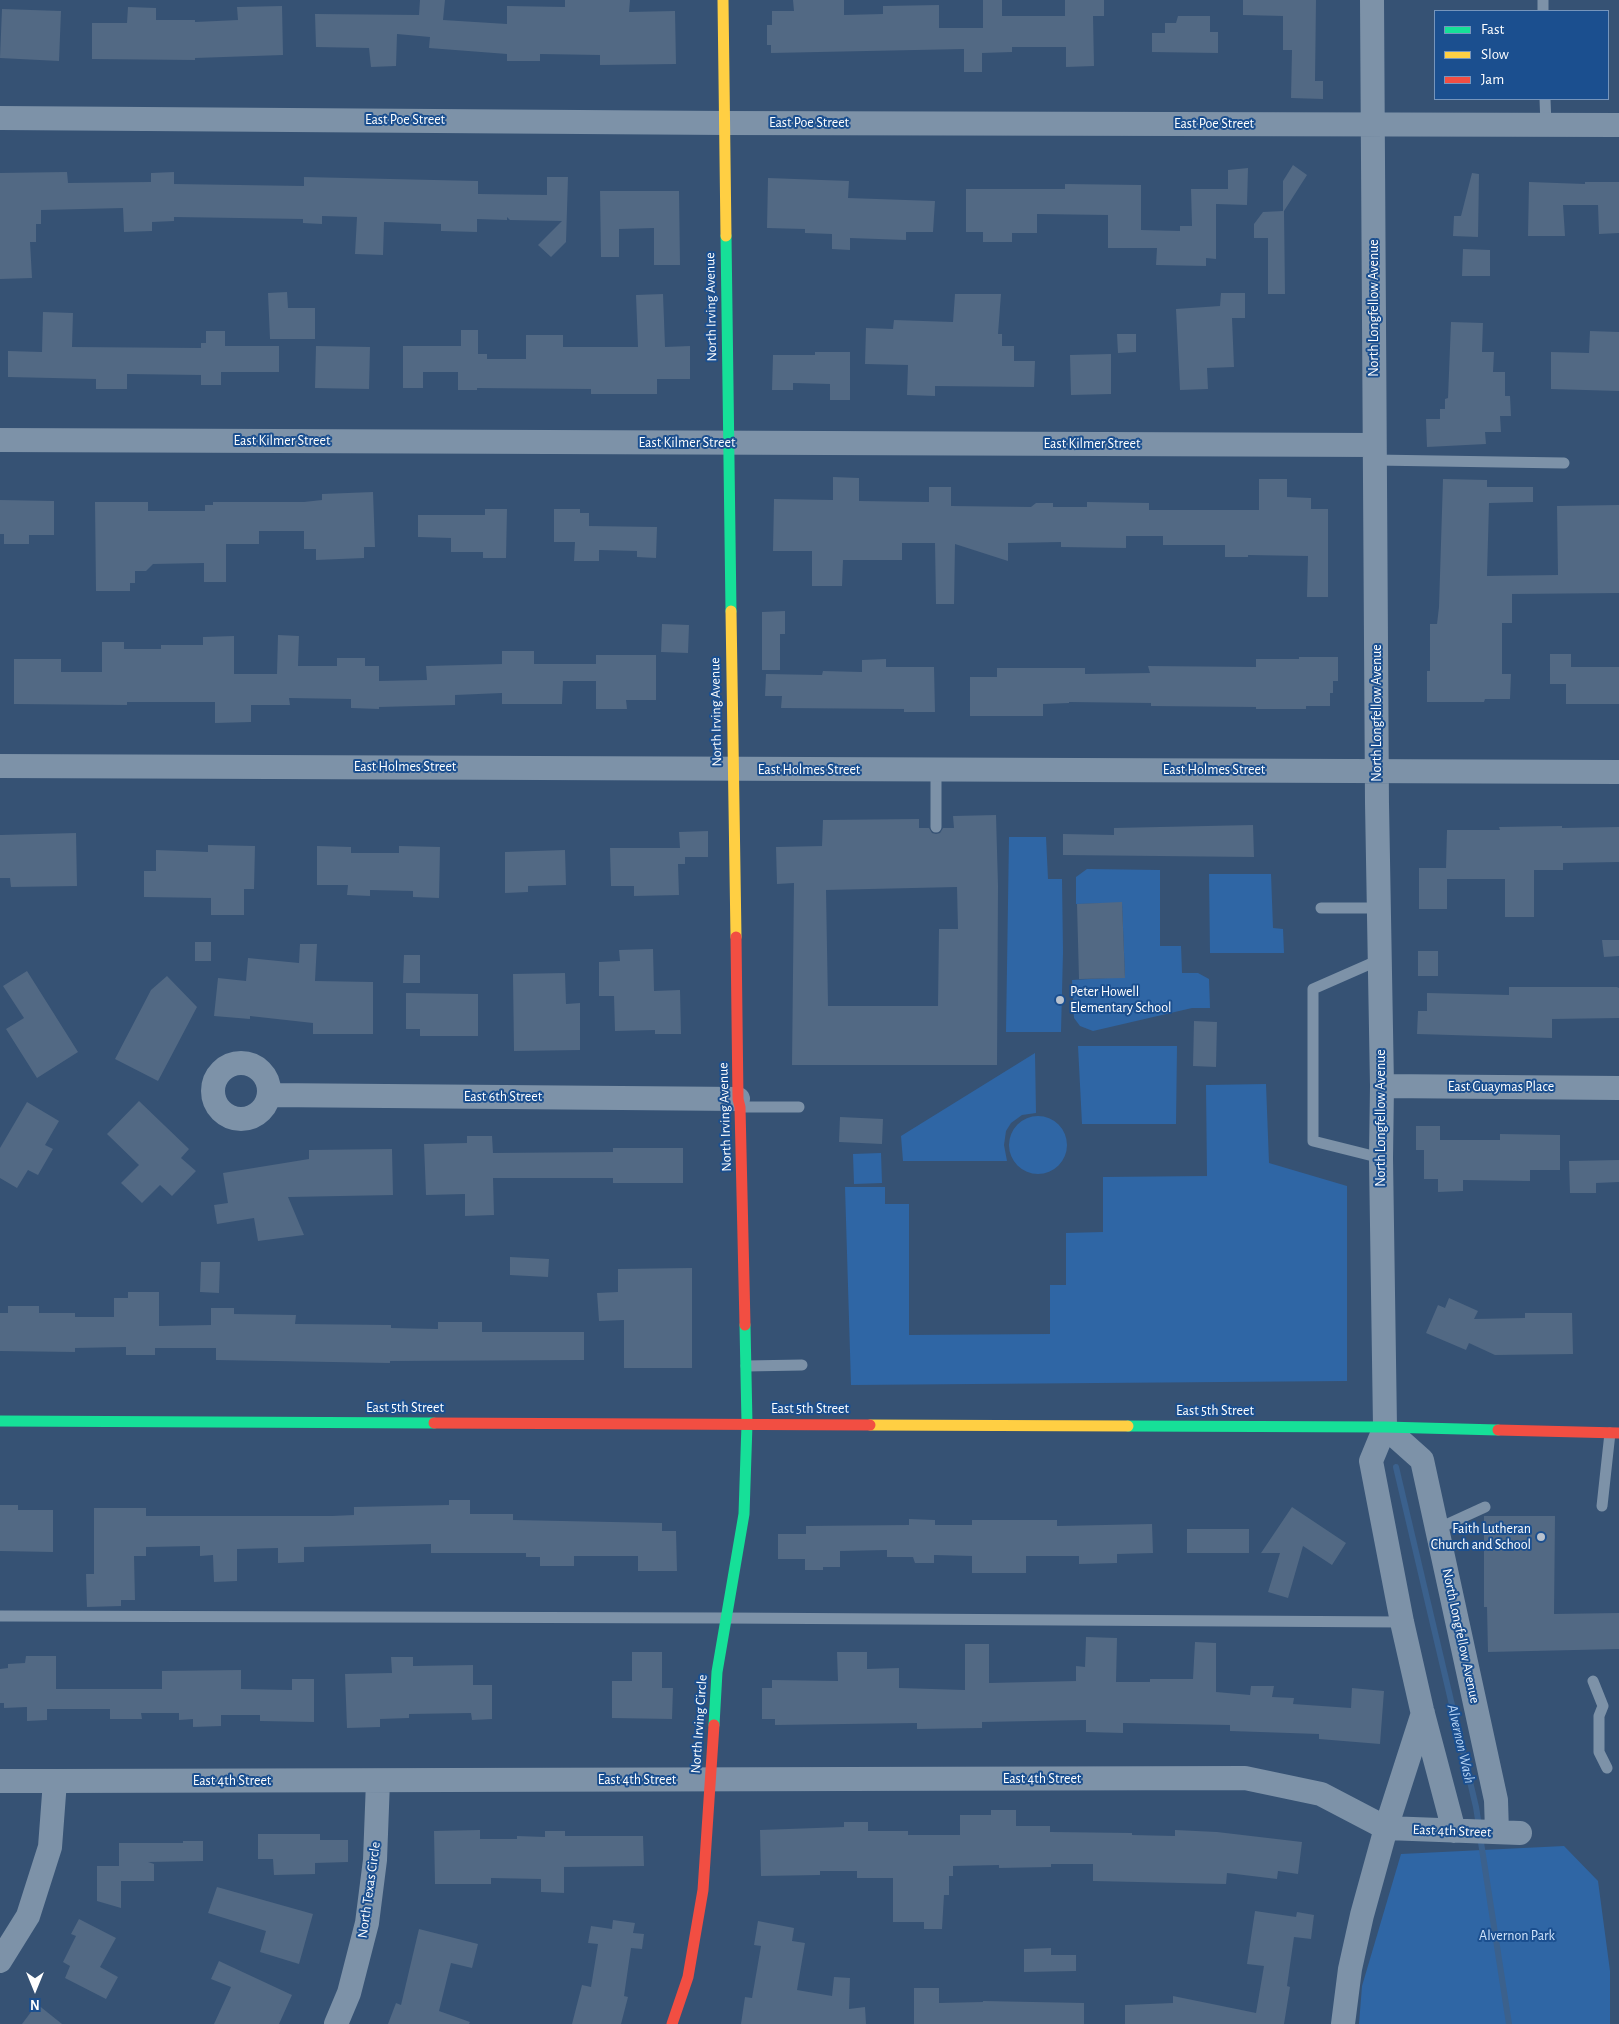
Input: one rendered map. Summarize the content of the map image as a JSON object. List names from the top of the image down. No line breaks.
{"streets":{"street":["East Poe Street","North Irving Avenue","North Longfellow Avenue","East Kilmer Street","East Holmes Street","East Guaymas Place","East 6th Street","East 5th Street","North Irving Circle","East 4th Street","North Texas Circle"]},"crossings":[["East Poe Street","North Irving Avenue"],["East Poe Street","North Longfellow Avenue"],["North Irving Avenue","East Kilmer Street"],["North Irving Avenue","East Holmes Street"],["North Irving Avenue","East 6th Street"],["North Irving Avenue","East 5th Street"],["North Irving Avenue","North Irving Circle"],["North Longfellow Avenue","East Kilmer Street"],["North Longfellow Avenue","East Holmes Street"],["North Longfellow Avenue","East Guaymas Place"],["North Longfellow Avenue","East 5th Street"],["North Longfellow Avenue","East 4th Street"],["East 5th Street","North Irving Circle"],["North Irving Circle","East 4th Street"],["East 4th Street","North Texas Circle"]],"water":["Alvernon Wash"],"parks":["Alvernon Park"],"places":["Peter Howell Elementary School","Faith Lutheran Church and School"],"legend":["Fast","Slow","Jam"],"north":"bottom"}
